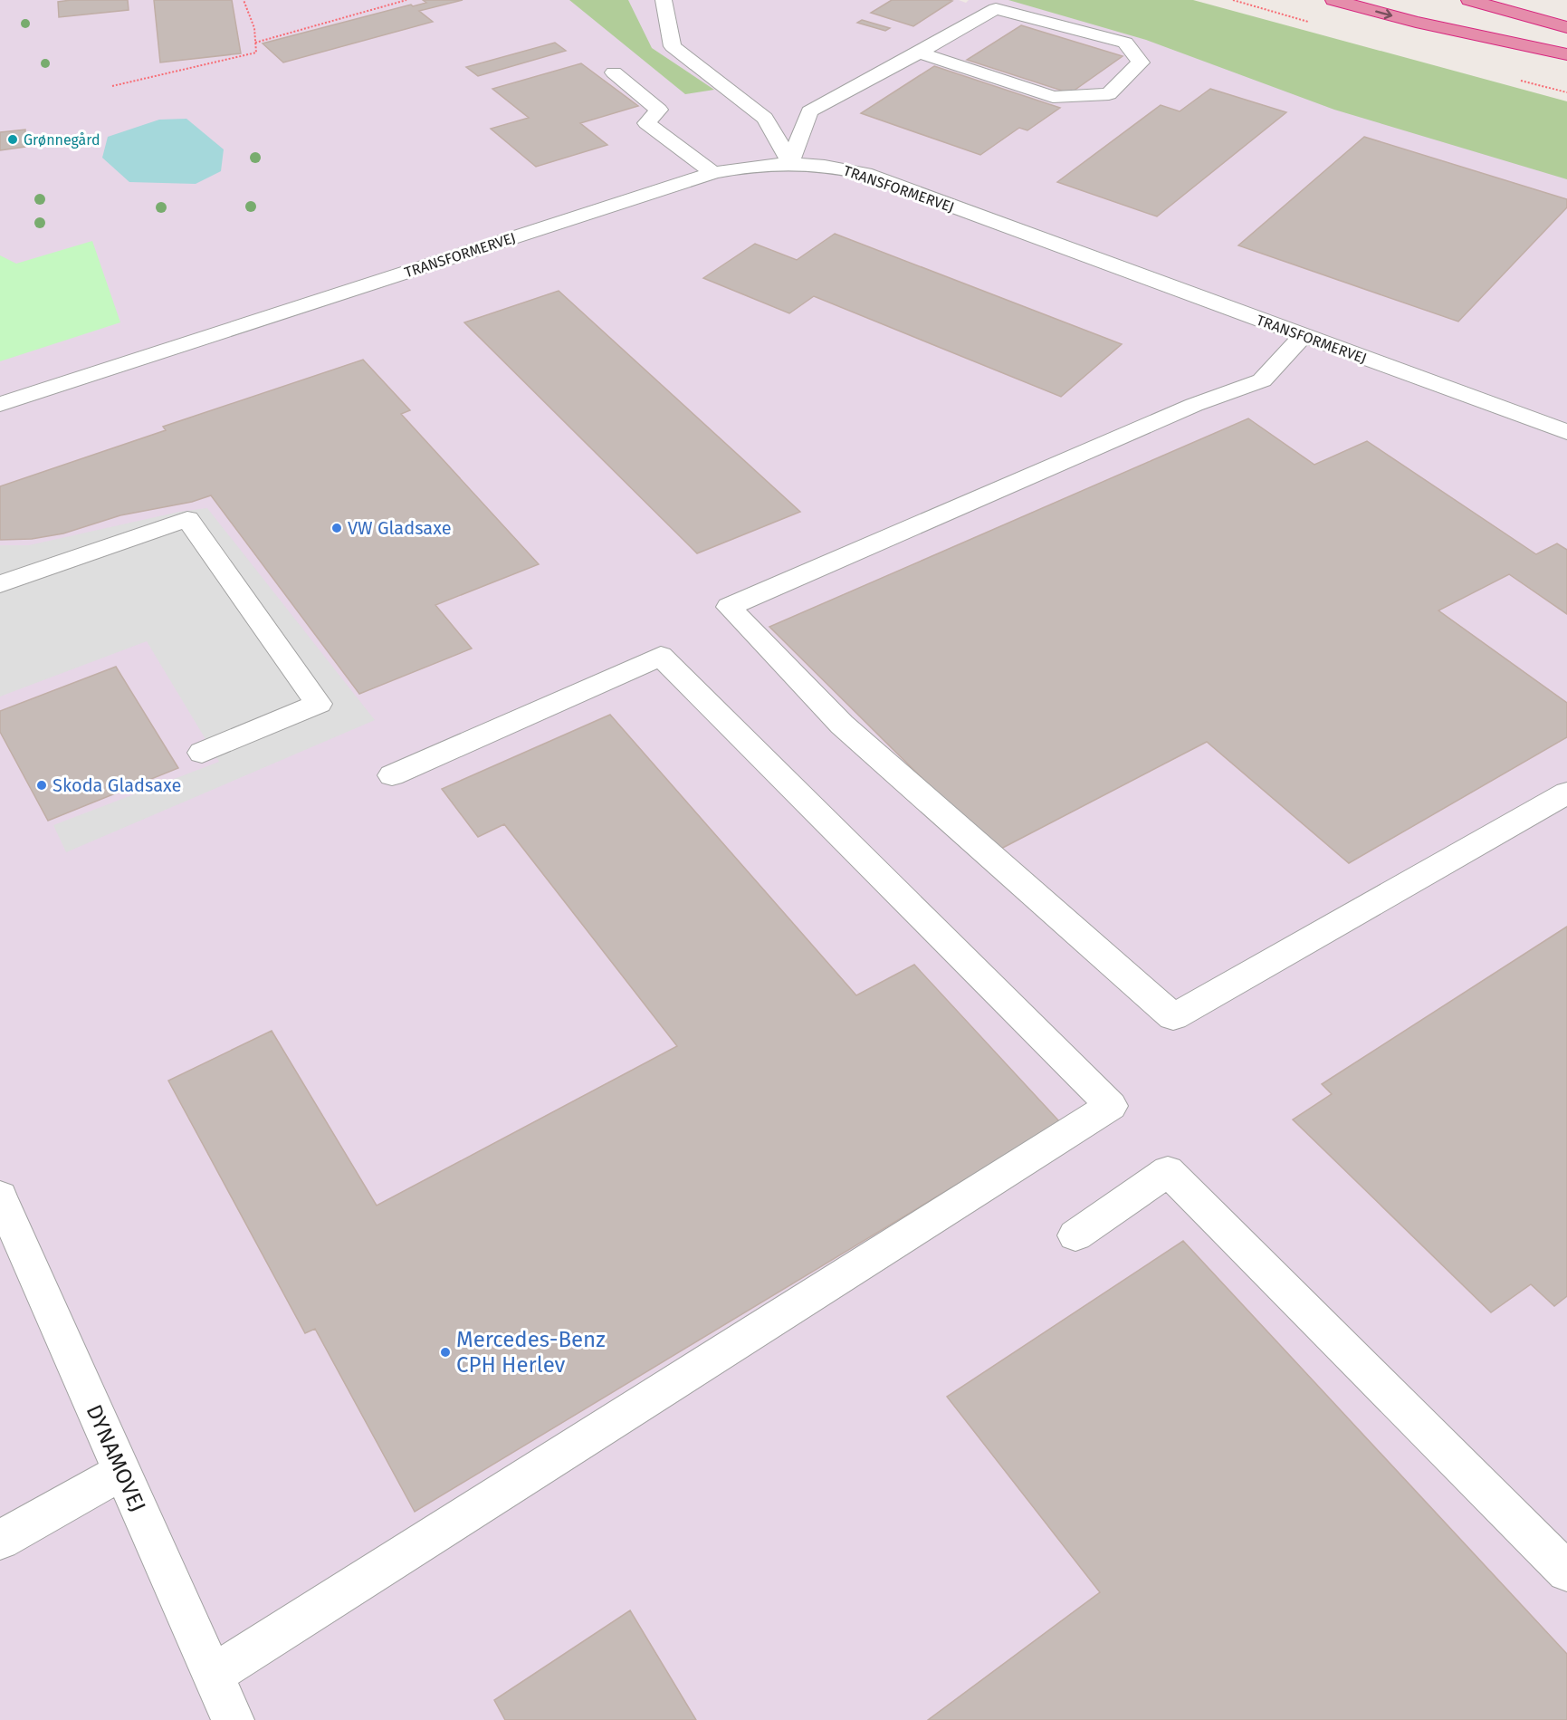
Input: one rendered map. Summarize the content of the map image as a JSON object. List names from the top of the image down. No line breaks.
{"streets":{"street":["TRANSFORMERVEJ","DYNAMOVEJ"]},"places":["Grønnegård","VW Gladsaxe","Skoda Gladsaxe","Mercedes-Benz CPH Herlev"]}
